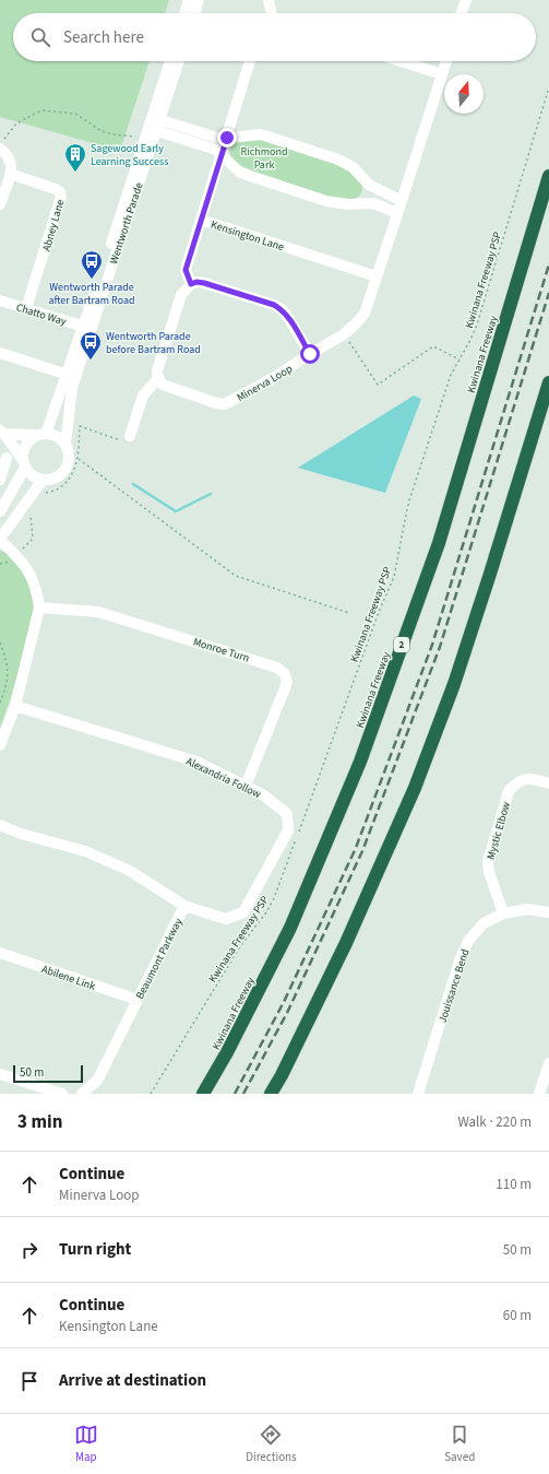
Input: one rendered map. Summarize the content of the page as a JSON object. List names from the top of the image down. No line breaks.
{"streets":{"highway":["Kwinana Freeway","2"],"street":["Wentworth Parade","Abney Lane","Kensington Lane","Chatto Way","Minerva Loop","Monroe Turn","Alexandria Follow","Mystic Elbow","Beaumont Parkway","Abilene Link","Jouissance Bend"],"path":["Kwinana Freeway PSP"]},"crossings":[["Wentworth Parade","Chatto Way"],["Abney Lane","Chatto Way"],["Kensington Lane","Minerva Loop"],["Monroe Turn","Alexandria Follow"],["Alexandria Follow","Beaumont Parkway"],["Mystic Elbow","Jouissance Bend"],["Beaumont Parkway","Abilene Link"]],"parks":["Richmond Park"],"places":{"building":["Sagewood Early Learning Success"],"bus stop":["Wentworth Parade after Bartram Road","Wentworth Parade before Bartram Road"]},"scale_bar":"50 m","north":"top","page":{"search":"Search here","scale":"50 m","heading":["3 min","Walk · 220 m"],"list":[["Continue","Minerva Loop","110 m"],["Turn right","50 m"],["Continue","Kensington Lane","60 m"],"Arrive at destination"],"nav":["Map","Directions","Saved"]}}
